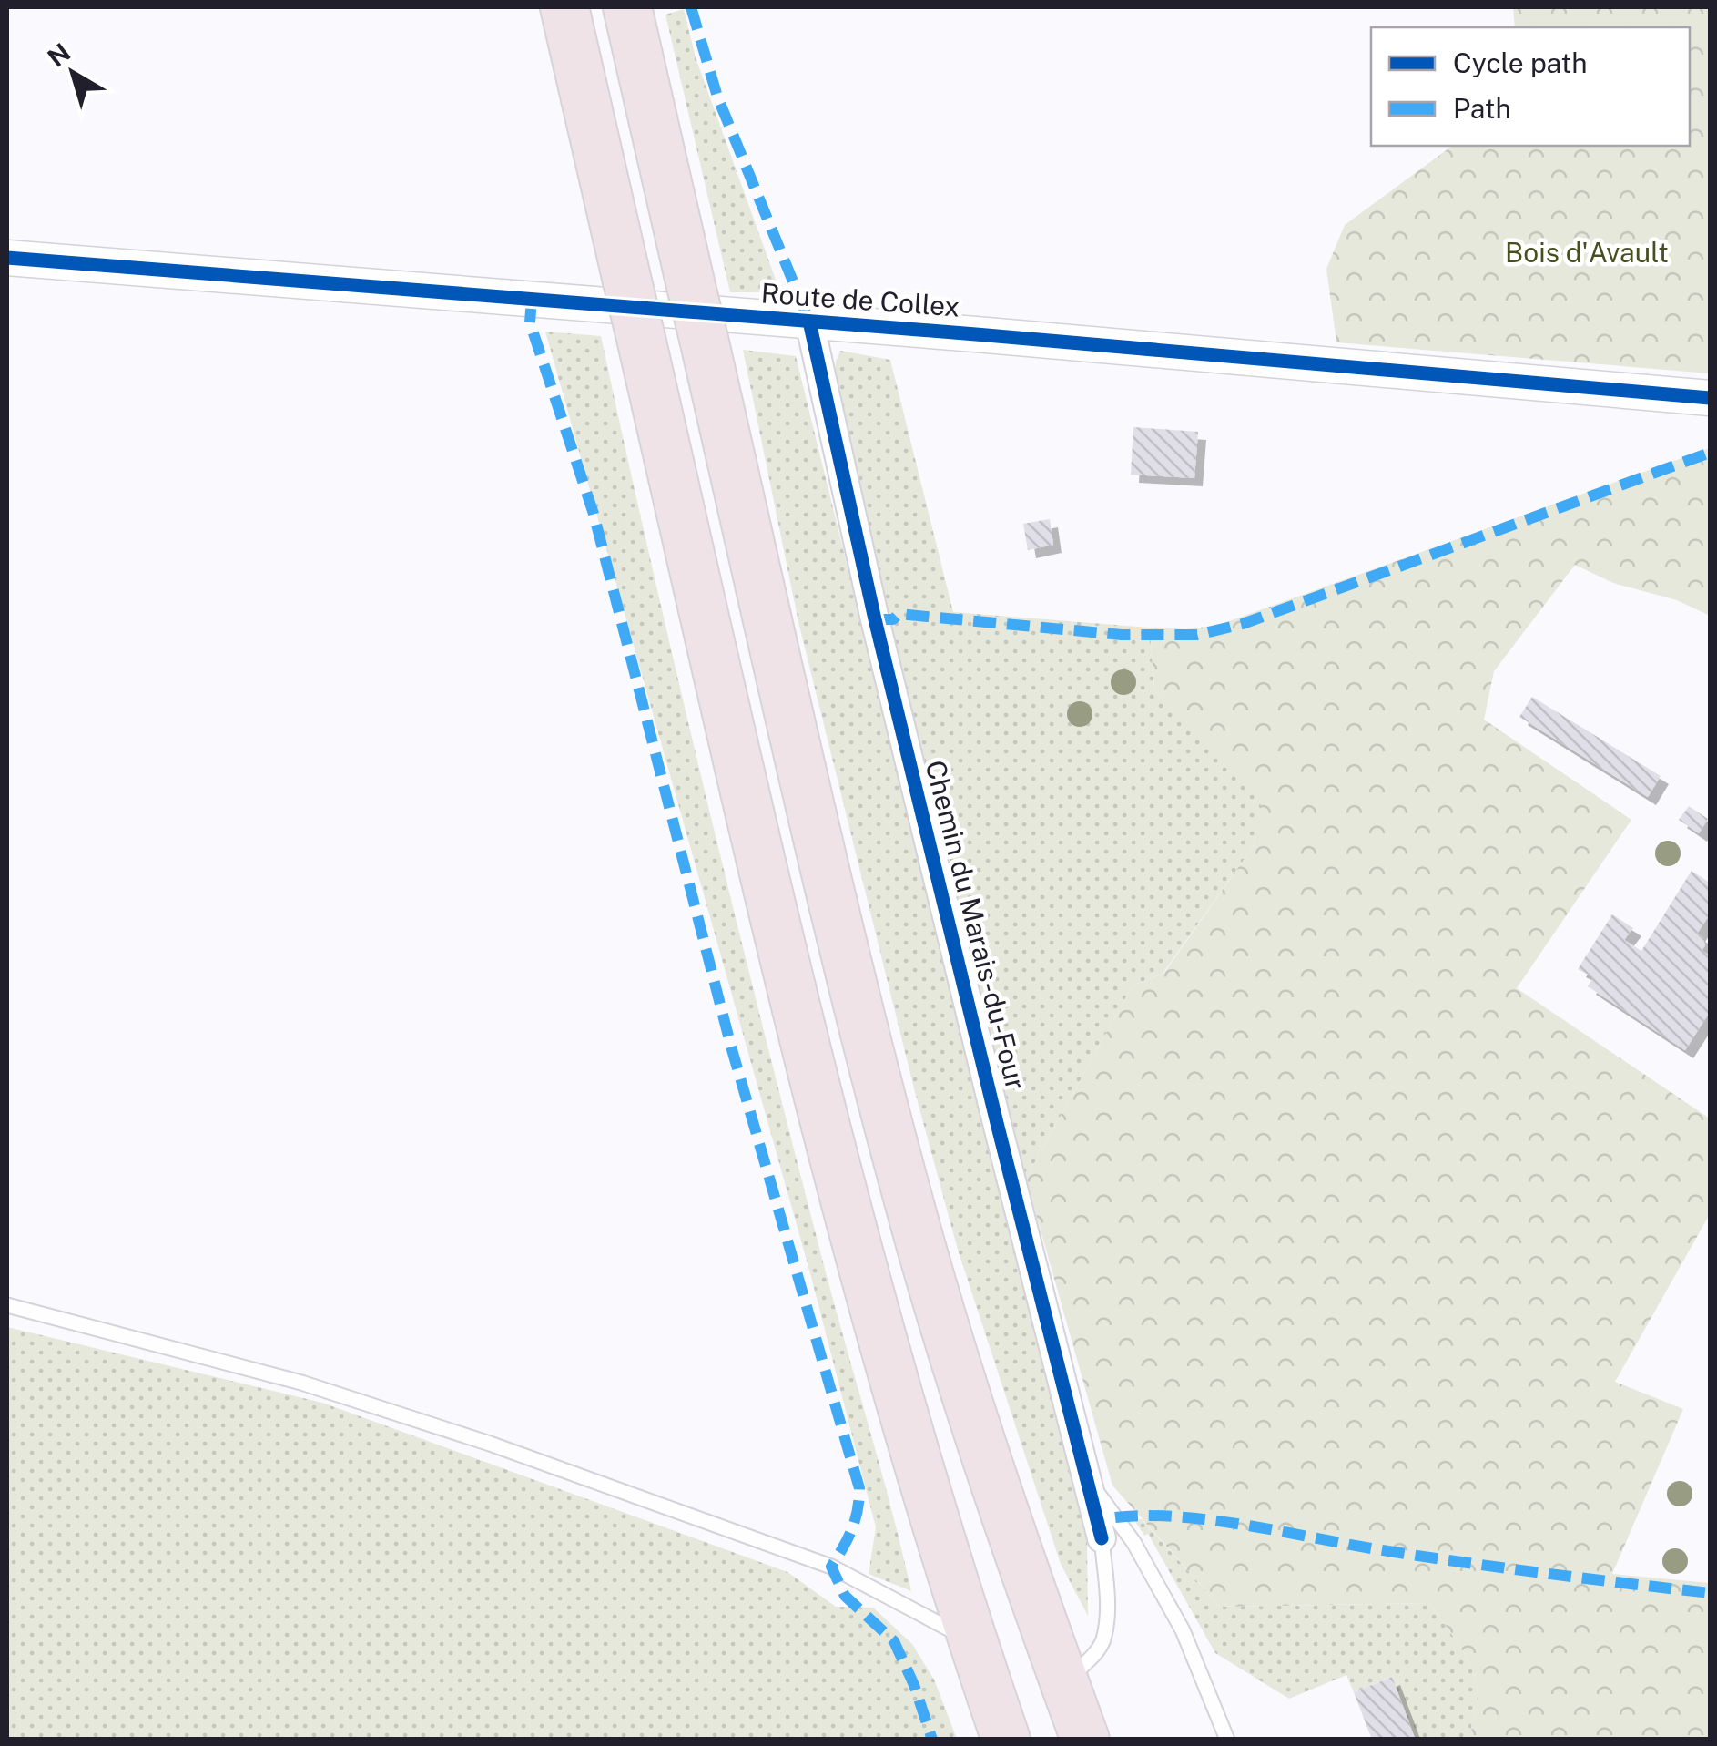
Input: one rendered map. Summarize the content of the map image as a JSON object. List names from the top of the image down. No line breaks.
{"streets":{"street":["Route de Collex","Chemin du Marais-du-Four"]},"crossings":[["Route de Collex","Chemin du Marais-du-Four"]],"parks":["Bois d'Avault"],"legend":["Cycle path","Path"],"north":"top left"}
